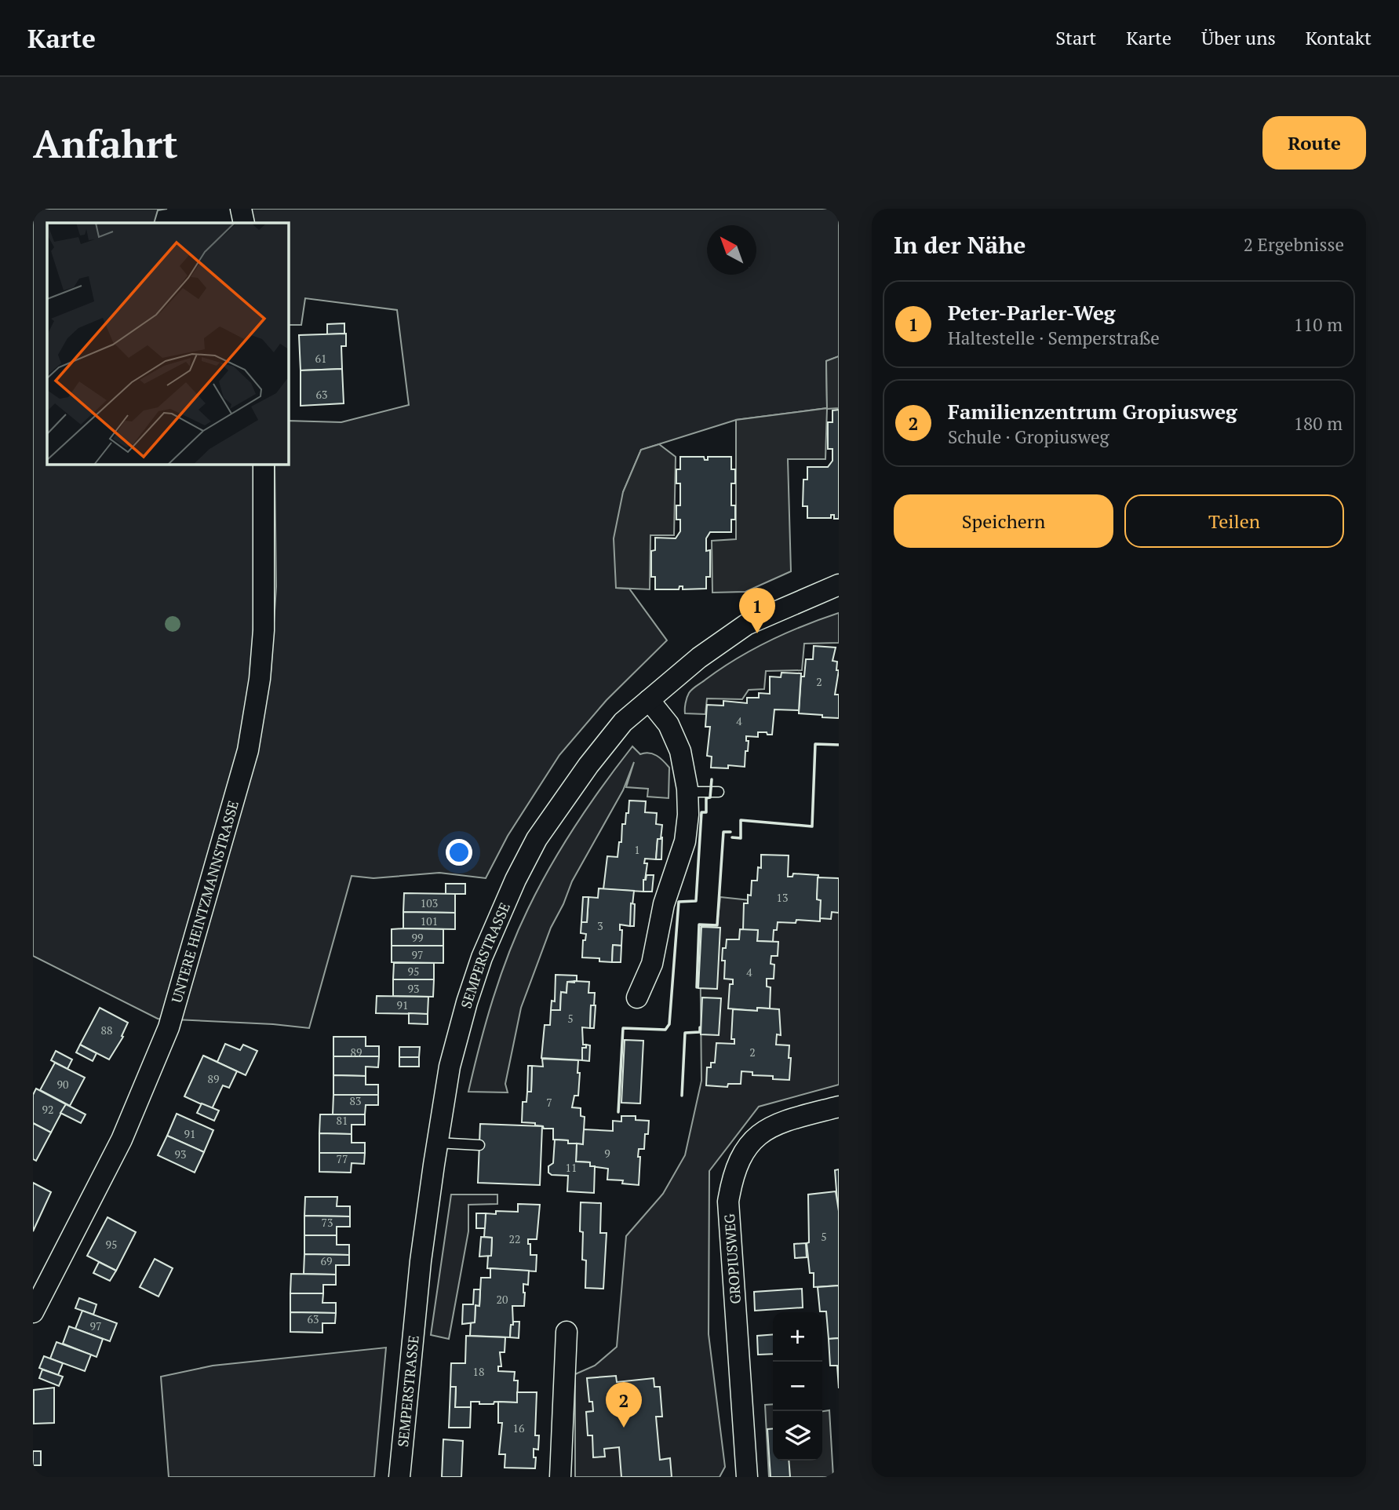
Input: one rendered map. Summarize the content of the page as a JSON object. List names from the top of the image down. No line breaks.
{"streets":{"street":["UNTERE HEINTZMANNSTRASSE","SEMPERSTRASSE","GROPIUSWEG"]},"house_numbers":["61","63","2","4","1","13","103","101","3","99","97","95","4","93","91","5","88","89","2","89","90","83","7","92","81","91","9","93","77","11","73","5","22","95","69","20","63","97","18","16"],"north":"top left","page":{"header":"Karte","nav":["Start","Karte","Über uns","Kontakt"],"buttons":["Route",["Speichern","Teilen"]],"title":"Anfahrt","heading":["In der Nähe","2 Ergebnisse"],"list":[{"mark":"1","name":"Peter-Parler-Weg","note":"Haltestelle · Semperstraße","value":"110 m"},{"mark":"2","name":"Familienzentrum Gropiusweg","note":"Schule · Gropiusweg","value":"180 m"}],"pins":["1","2"],"map_buttons":["+","−"]}}
